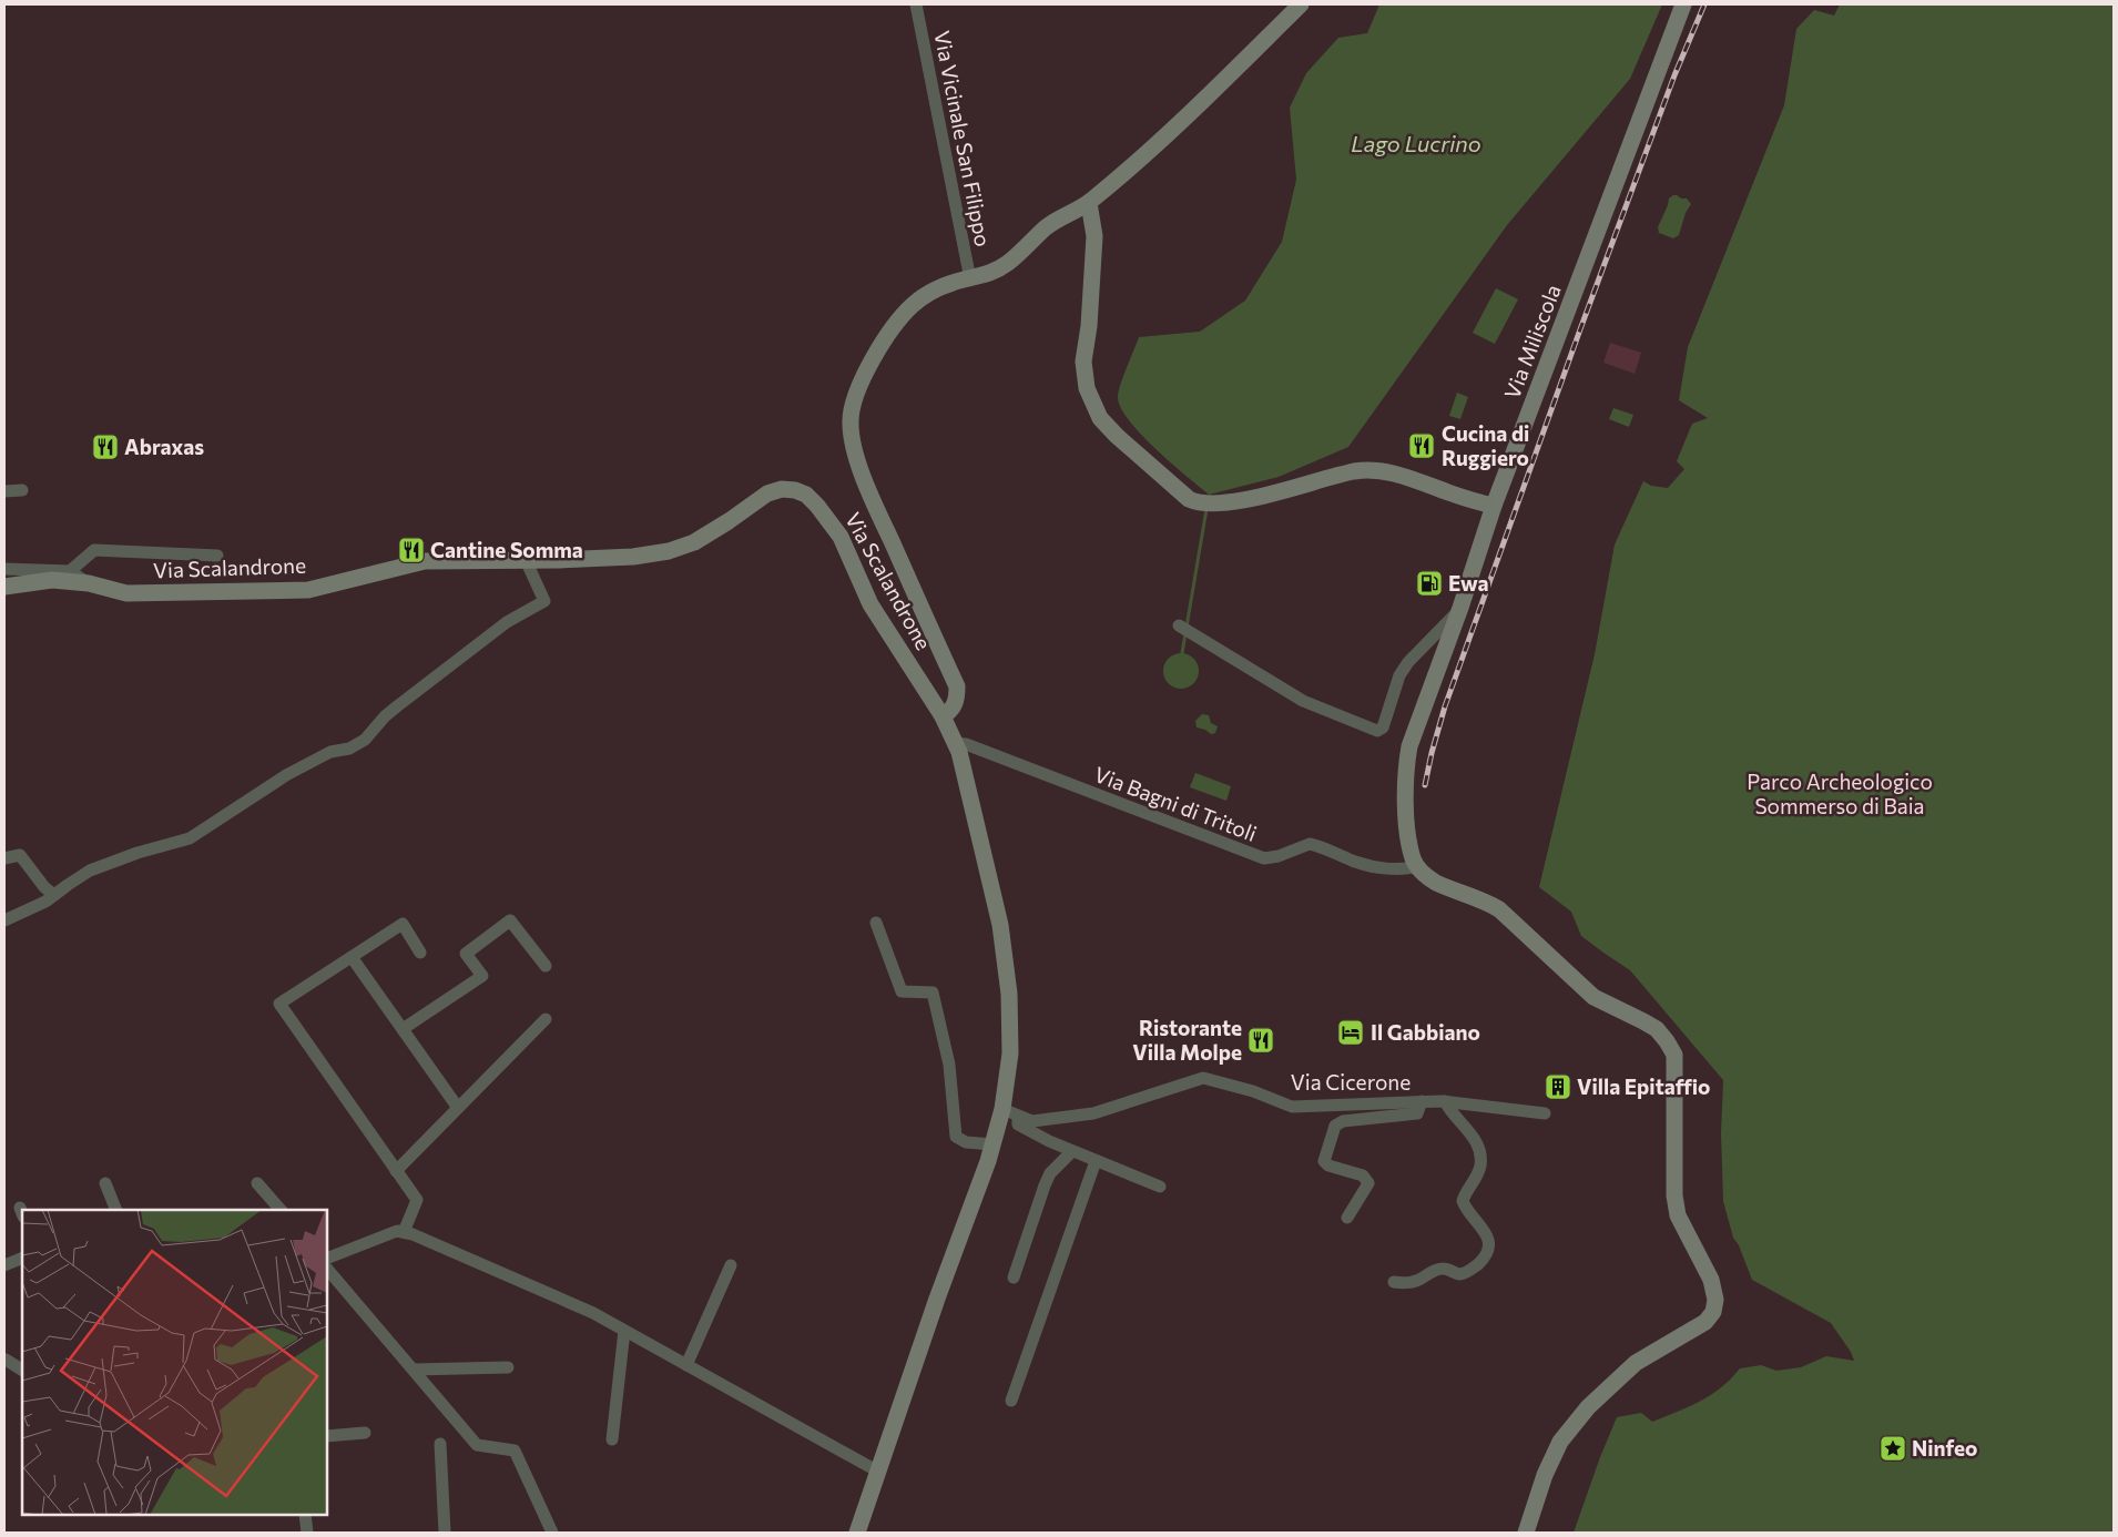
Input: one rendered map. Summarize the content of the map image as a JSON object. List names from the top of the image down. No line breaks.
{"streets":{"street":["Via Vicinale San Filippo","Via Miliscola","Via Scalandrone","Via Bagni di Tritoli","Via Cicerone"]},"crossings":[["Via Miliscola","Via Bagni di Tritoli"],["Via Scalandrone","Via Bagni di Tritoli"],["Via Scalandrone","Via Cicerone"]],"water":["Lago Lucrino"],"parks":["Parco Archeologico Sommerso di Baia"],"places":{"restaurant":["Cucina di Ruggiero","Abraxas","Cantine Somma","Ristorante Villa Molpe"],"fuel station":["Ewa"],"hotel":["Il Gabbiano"],"building":["Villa Epitaffio"],"place":["Ninfeo"]}}
